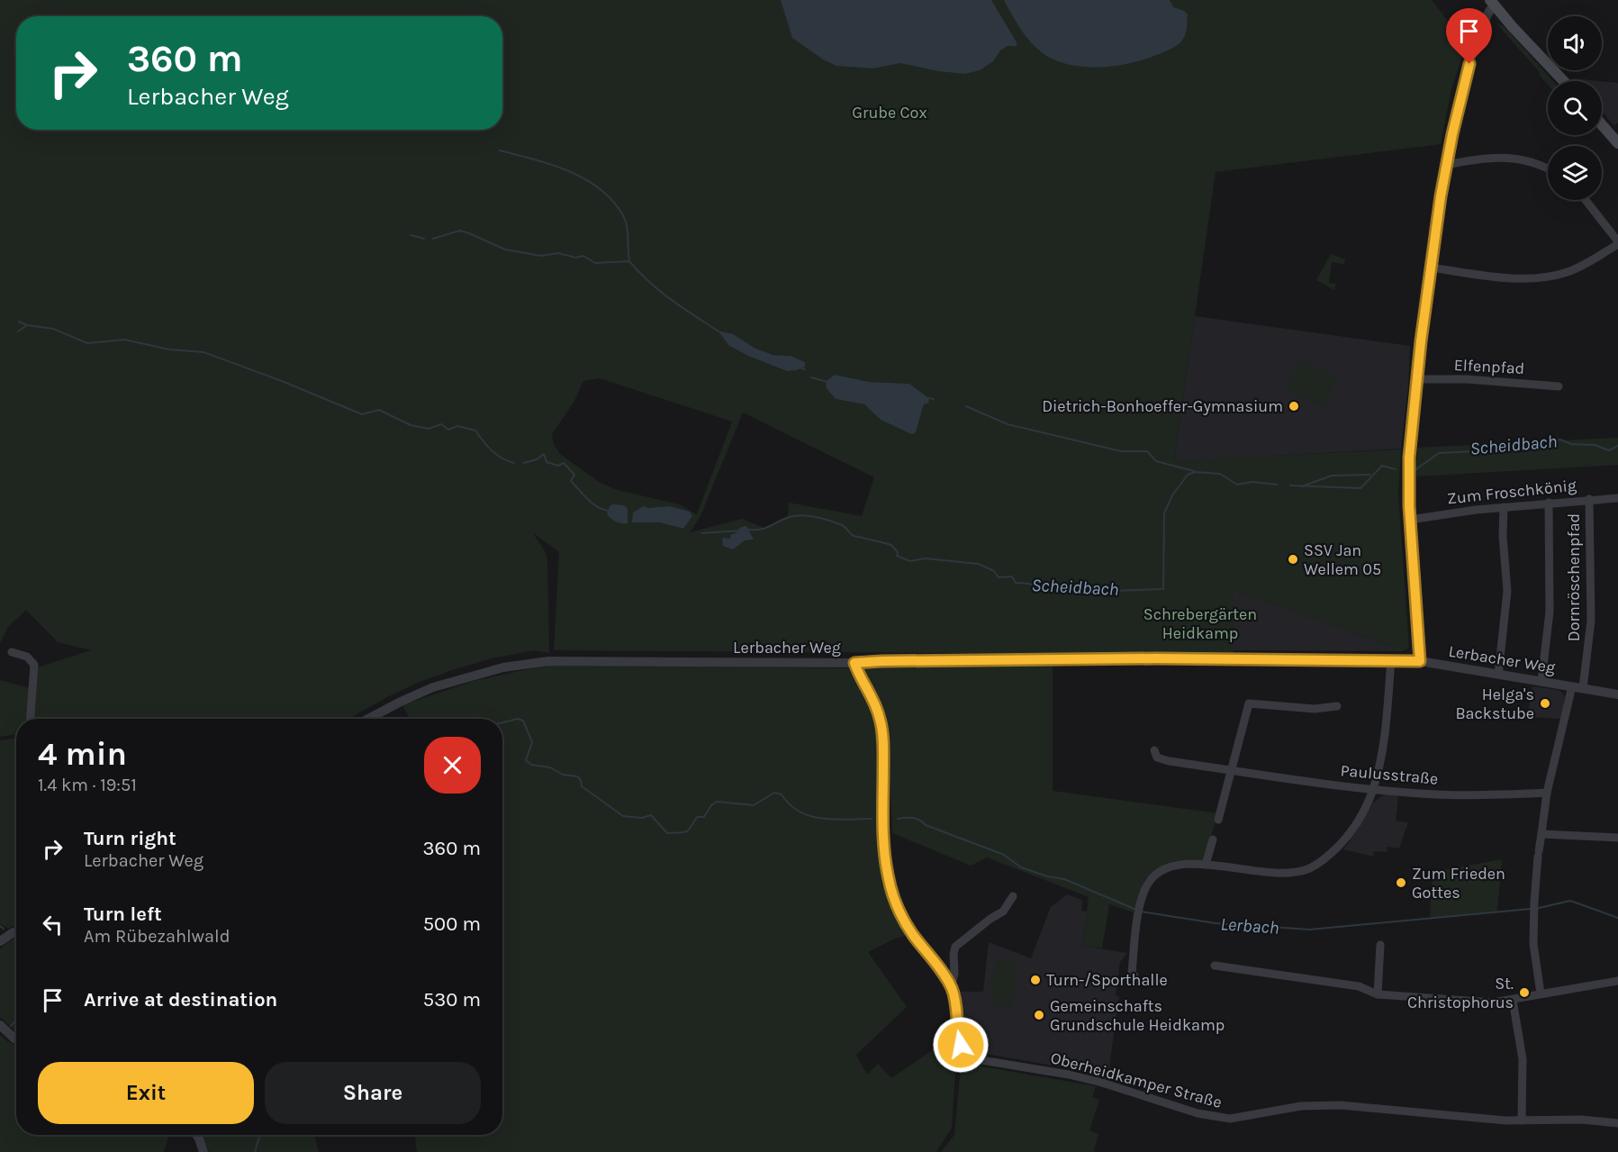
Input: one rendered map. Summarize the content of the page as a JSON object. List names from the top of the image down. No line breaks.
{"streets":{"street":["Elfenpfad","Zum Froschkönig","Dornröschenpfad","Lerbacher Weg","Paulusstraße","Oberheidkamper Straße"]},"crossings":[["Zum Froschkönig","Dornröschenpfad"],["Dornröschenpfad","Lerbacher Weg"],["Lerbacher Weg","Oberheidkamper Straße"]],"water":["Scheidbach","Lerbach"],"parks":["Grube Cox","Schrebergärten Heidkamp"],"places":["Dietrich-Bonhoeffer-Gymnasium","SSV Jan Wellem 05","Helga's Backstube","Zum Frieden Gottes","Turn-/Sporthalle","St. Christophorus","Gemeinschafts Grundschule Heidkamp"],"page":{"turn":["360 m","Lerbacher Weg"],"heading":["4 min","1.4 km · 19:51"],"list":[{"name":"Turn right","note":"Lerbacher Weg","value":"360 m"},{"name":"Turn left","note":"Am Rübezahlwald","value":"500 m"},{"name":"Arrive at destination","value":"530 m"}],"buttons":["Exit","Share"]}}
